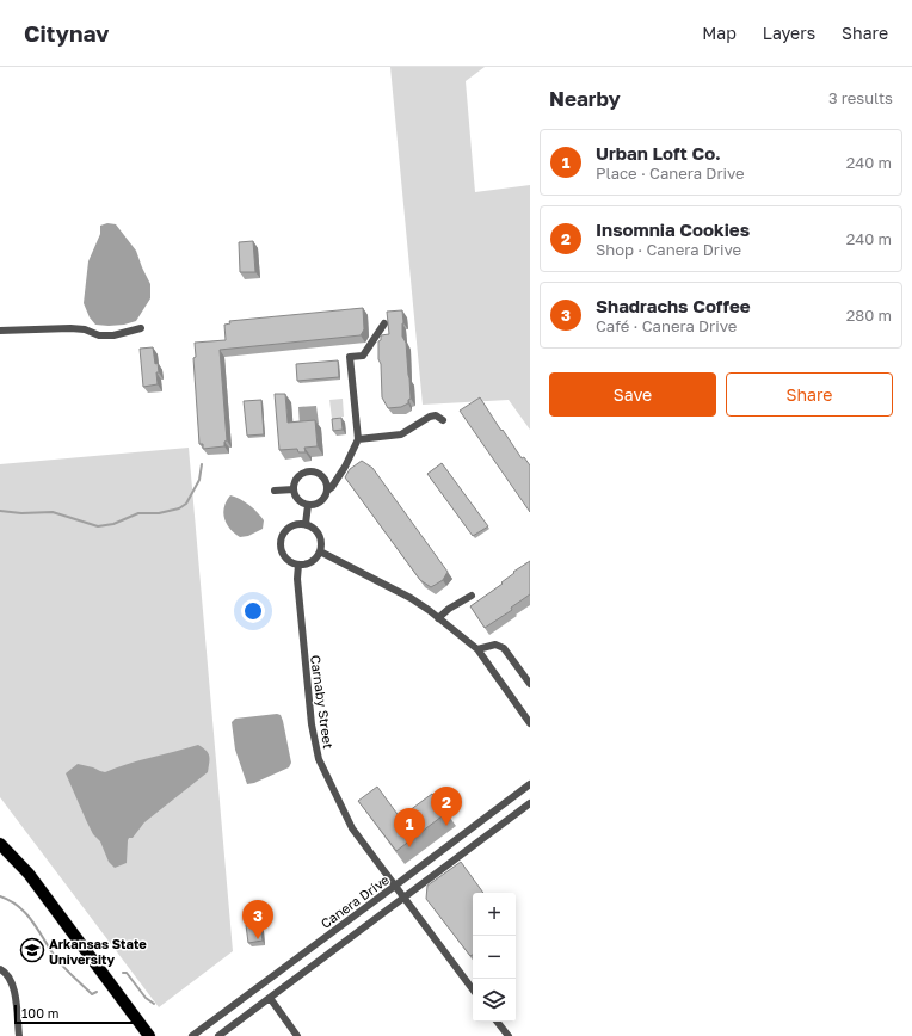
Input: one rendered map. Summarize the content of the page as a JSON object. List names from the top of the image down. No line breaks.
{"streets":{"street":["Carnaby Street","Canera Drive"]},"crossings":[["Carnaby Street","Canera Drive"]],"places":{"school or university":["Arkansas State University"]},"scale_bar":"100 m","page":{"header":"Citynav","nav":["Map","Layers","Share"],"heading":["Nearby","3 results"],"list":[{"mark":"1","name":"Urban Loft Co.","note":"Place · Canera Drive","value":"240 m"},{"mark":"2","name":"Insomnia Cookies","note":"Shop · Canera Drive","value":"240 m"},{"mark":"3","name":"Shadrachs Coffee","note":"Café · Canera Drive","value":"280 m"}],"buttons":["Save","Share"],"pins":["2","1","3"],"map_buttons":["+","−"],"scale":"100 m"}}
